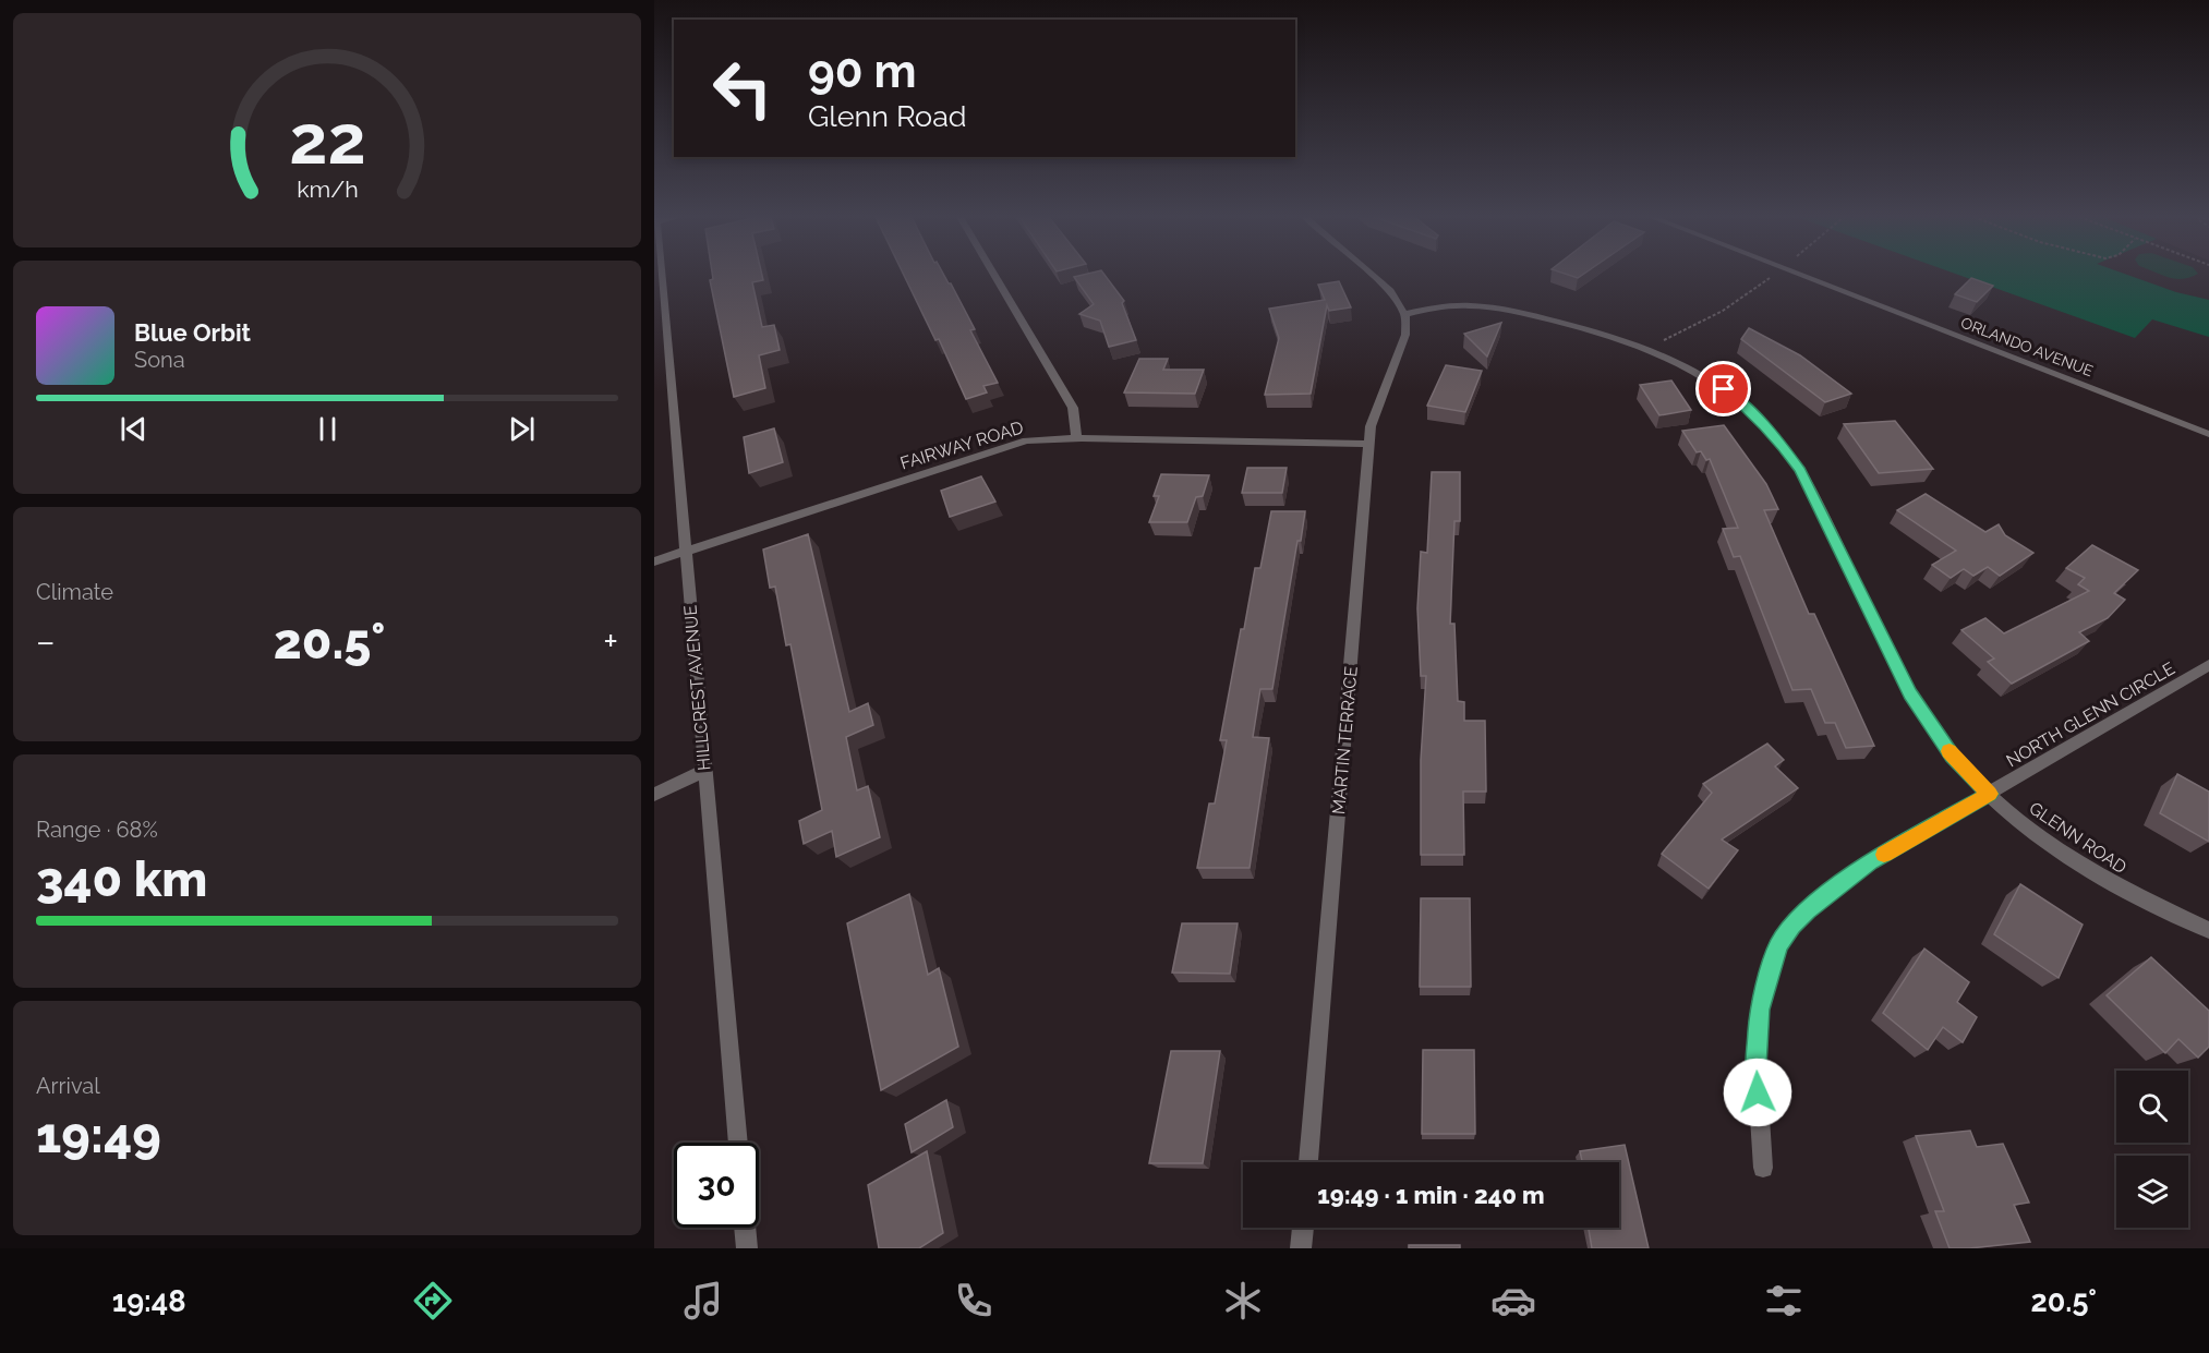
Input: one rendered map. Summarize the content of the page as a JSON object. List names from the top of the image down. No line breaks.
{"streets":{"street":["ORLANDO AVENUE","FAIRWAY ROAD","HILLCREST AVENUE","NORTH GLENN CIRCLE","MARTIN TERRACE","GLENN ROAD"]},"crossings":[["FAIRWAY ROAD","HILLCREST AVENUE"],["FAIRWAY ROAD","MARTIN TERRACE"],["NORTH GLENN CIRCLE","GLENN ROAD"],["MARTIN TERRACE","GLENN ROAD"]],"page":{"turn":["90 m","Glenn Road"],"song":["Blue Orbit","Sona"],"tile":["Climate",["Range · 68%","340 km"],["Arrival","19:49"]],"heat":["−","20.5°","+"],"limit":"30","trip":"19:49 · 1 min · 240 m","tabs":["19:48","20.5°"],"gauge":["22","km/h"]}}
